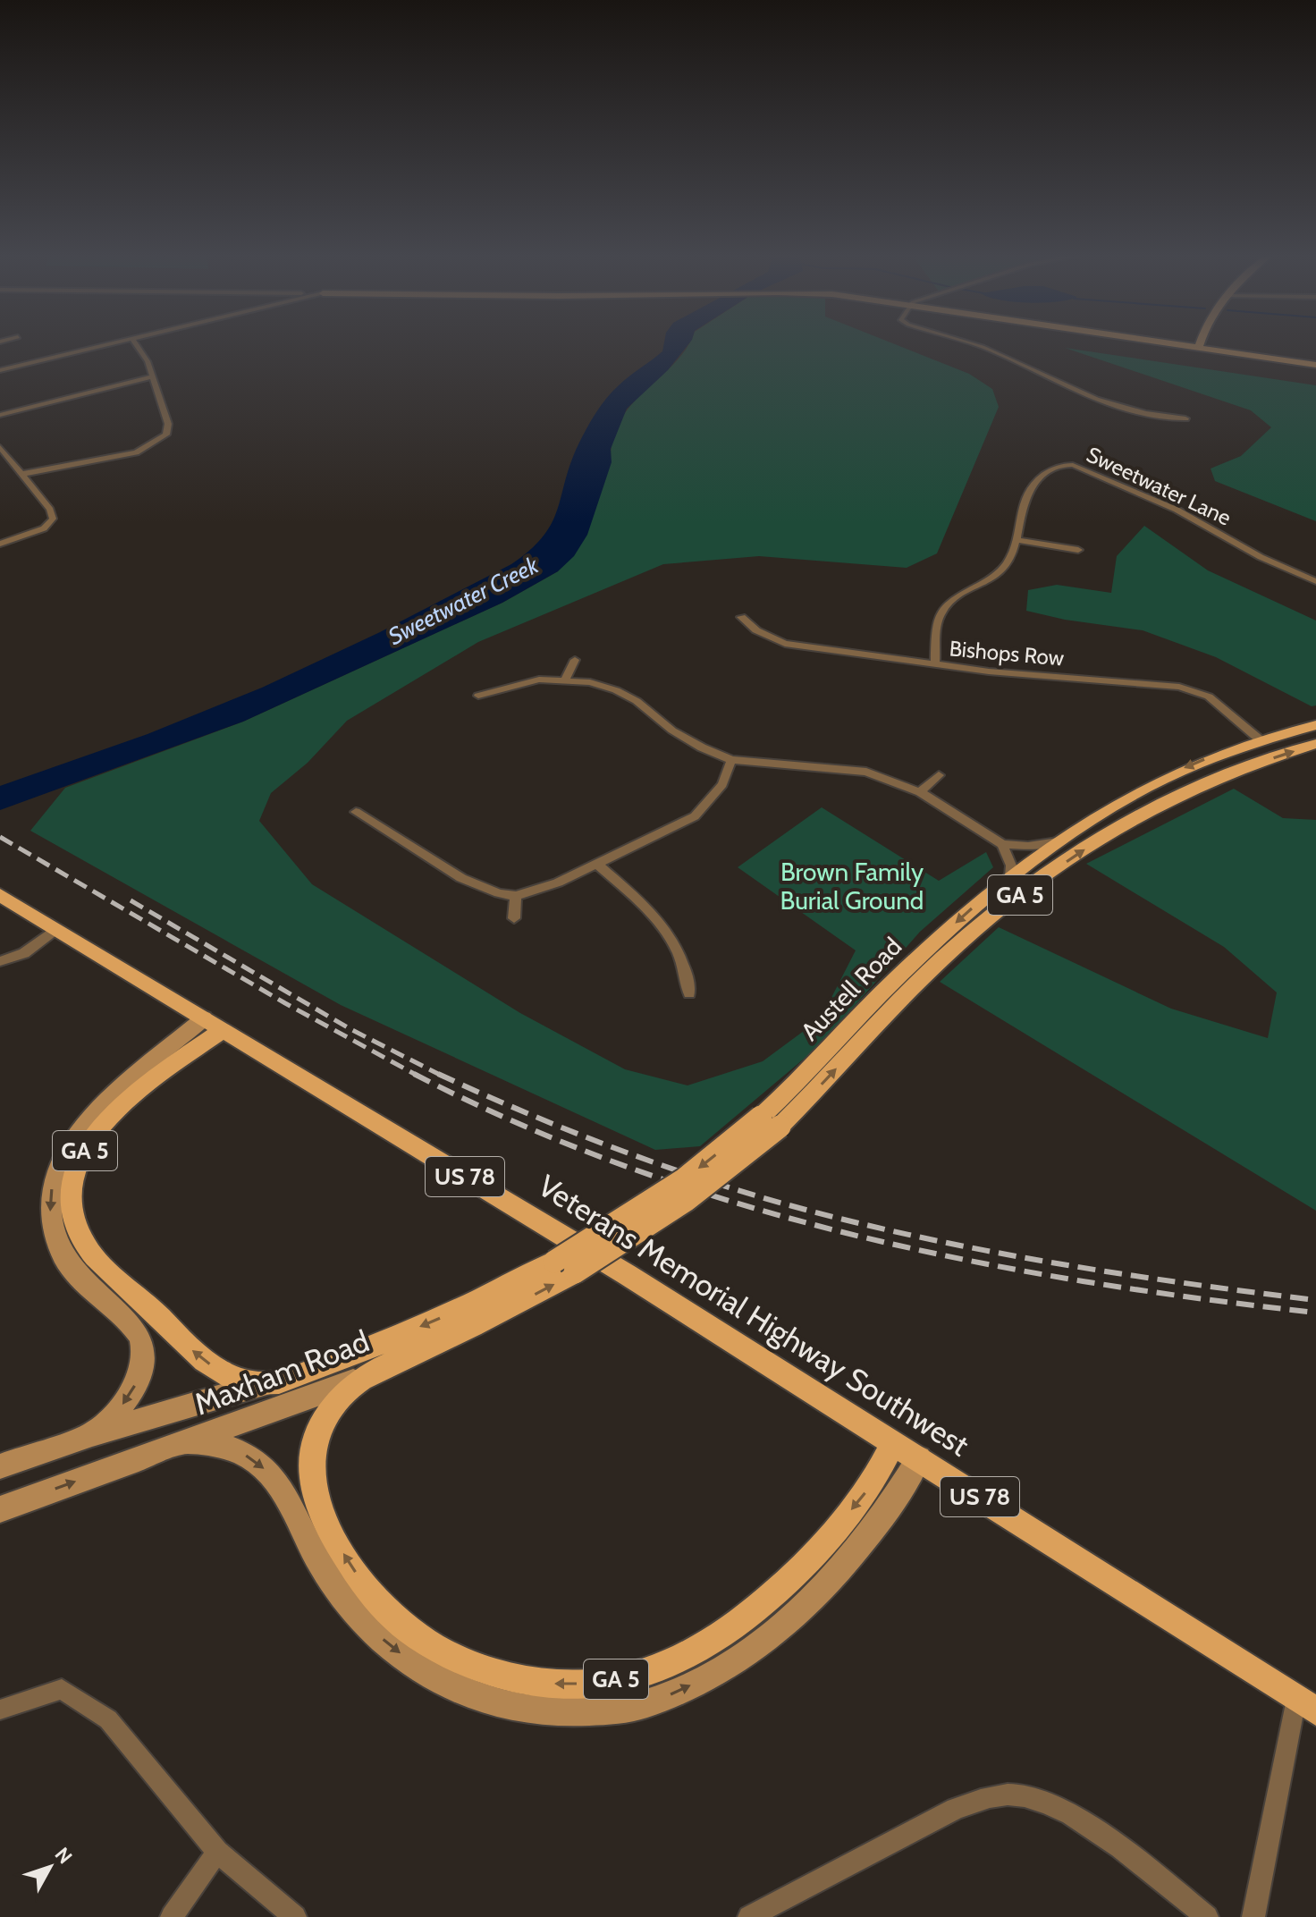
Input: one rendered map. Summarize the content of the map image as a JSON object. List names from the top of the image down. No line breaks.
{"streets":{"main road":["GA 5","Austell Road","US 78","Veterans Memorial Highway Southwest","Maxham Road"],"street":["Sweetwater Lane","Bishops Row"]},"crossings":[["Sweetwater Lane","Bishops Row"],["Bishops Row","Austell Road"],["GA 5","US 78"],["GA 5","Veterans Memorial Highway Southwest"],["GA 5","Maxham Road"],["Austell Road","Maxham Road"],["US 78","Veterans Memorial Highway Southwest"]],"water":["Sweetwater Creek"],"parks":["Brown Family Burial Ground"],"north":"top right"}
